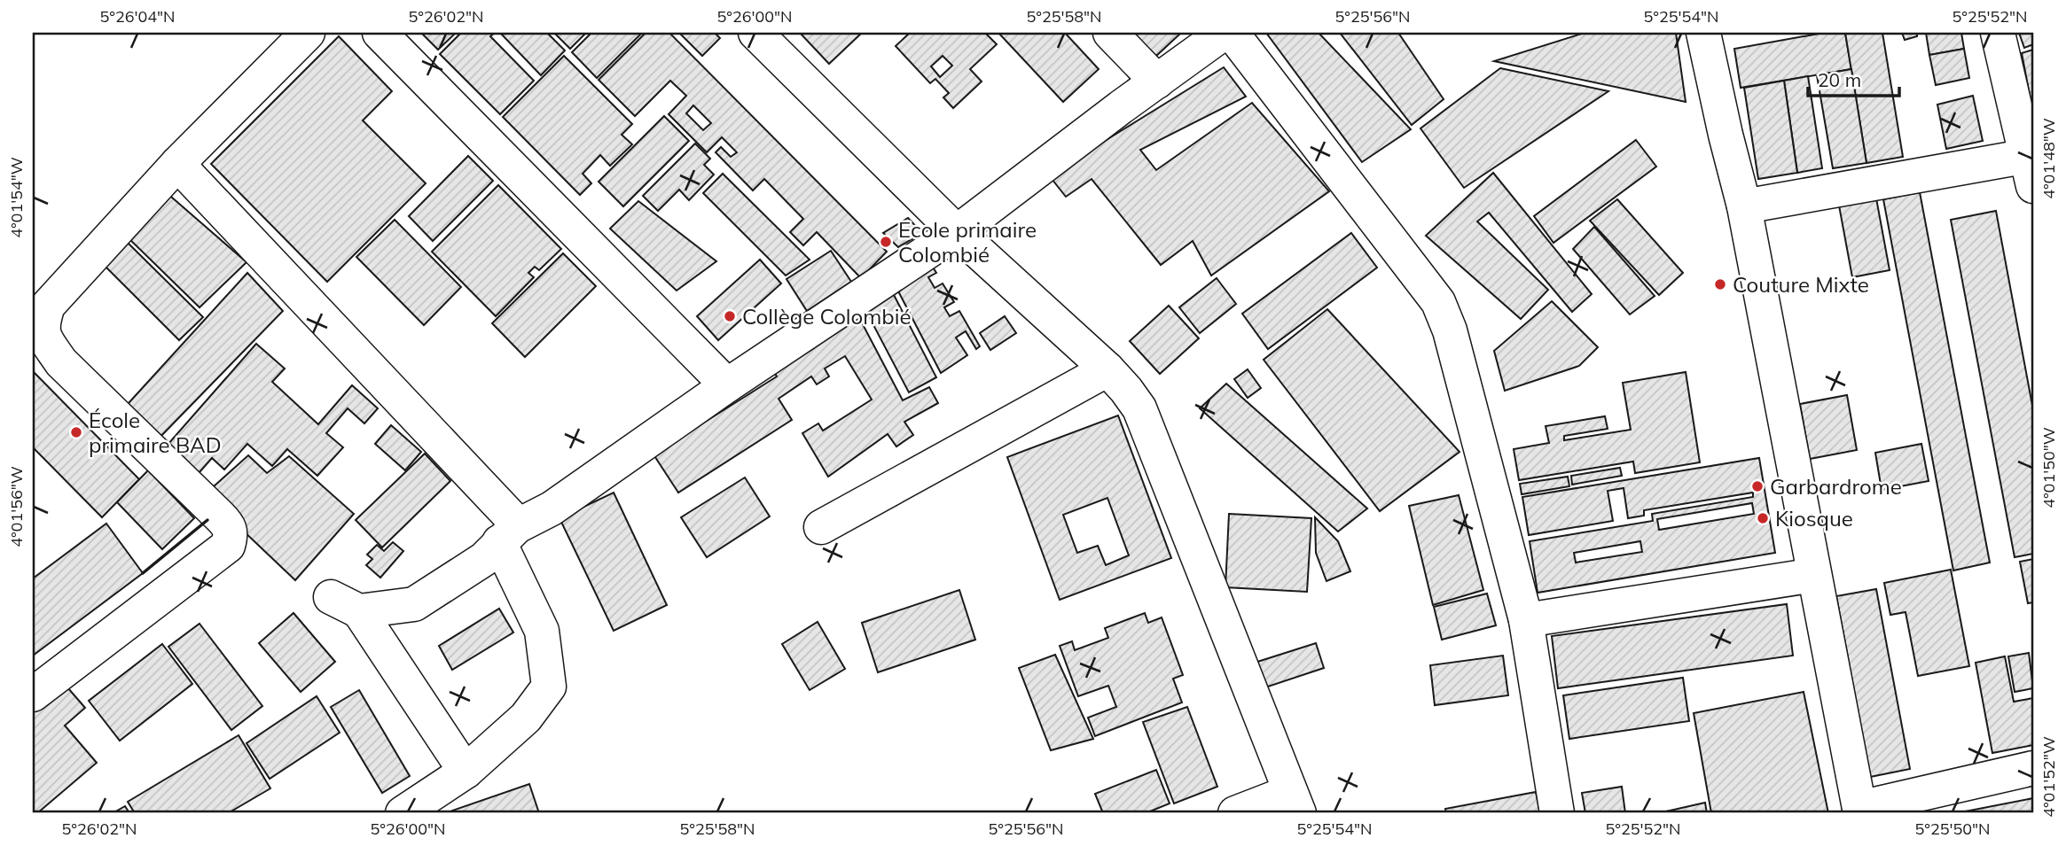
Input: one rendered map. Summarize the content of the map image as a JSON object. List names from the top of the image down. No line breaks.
{"places":["Ecole primaire Colombié","Couture Mixte","Collège Colombié","École primaire BAD","Garbardrome","Kiosque"],"scale_bar":"20 m","coordinates":["5°26'04\"N","5°26'02\"N","5°26'00\"N","5°25'58\"N","5°25'56\"N","5°25'54\"N","5°25'52\"N","4°01'48\"W","4°01'54\"W","4°01'50\"W","4°01'56\"W","4°01'52\"W","5°25'50\"N"]}
